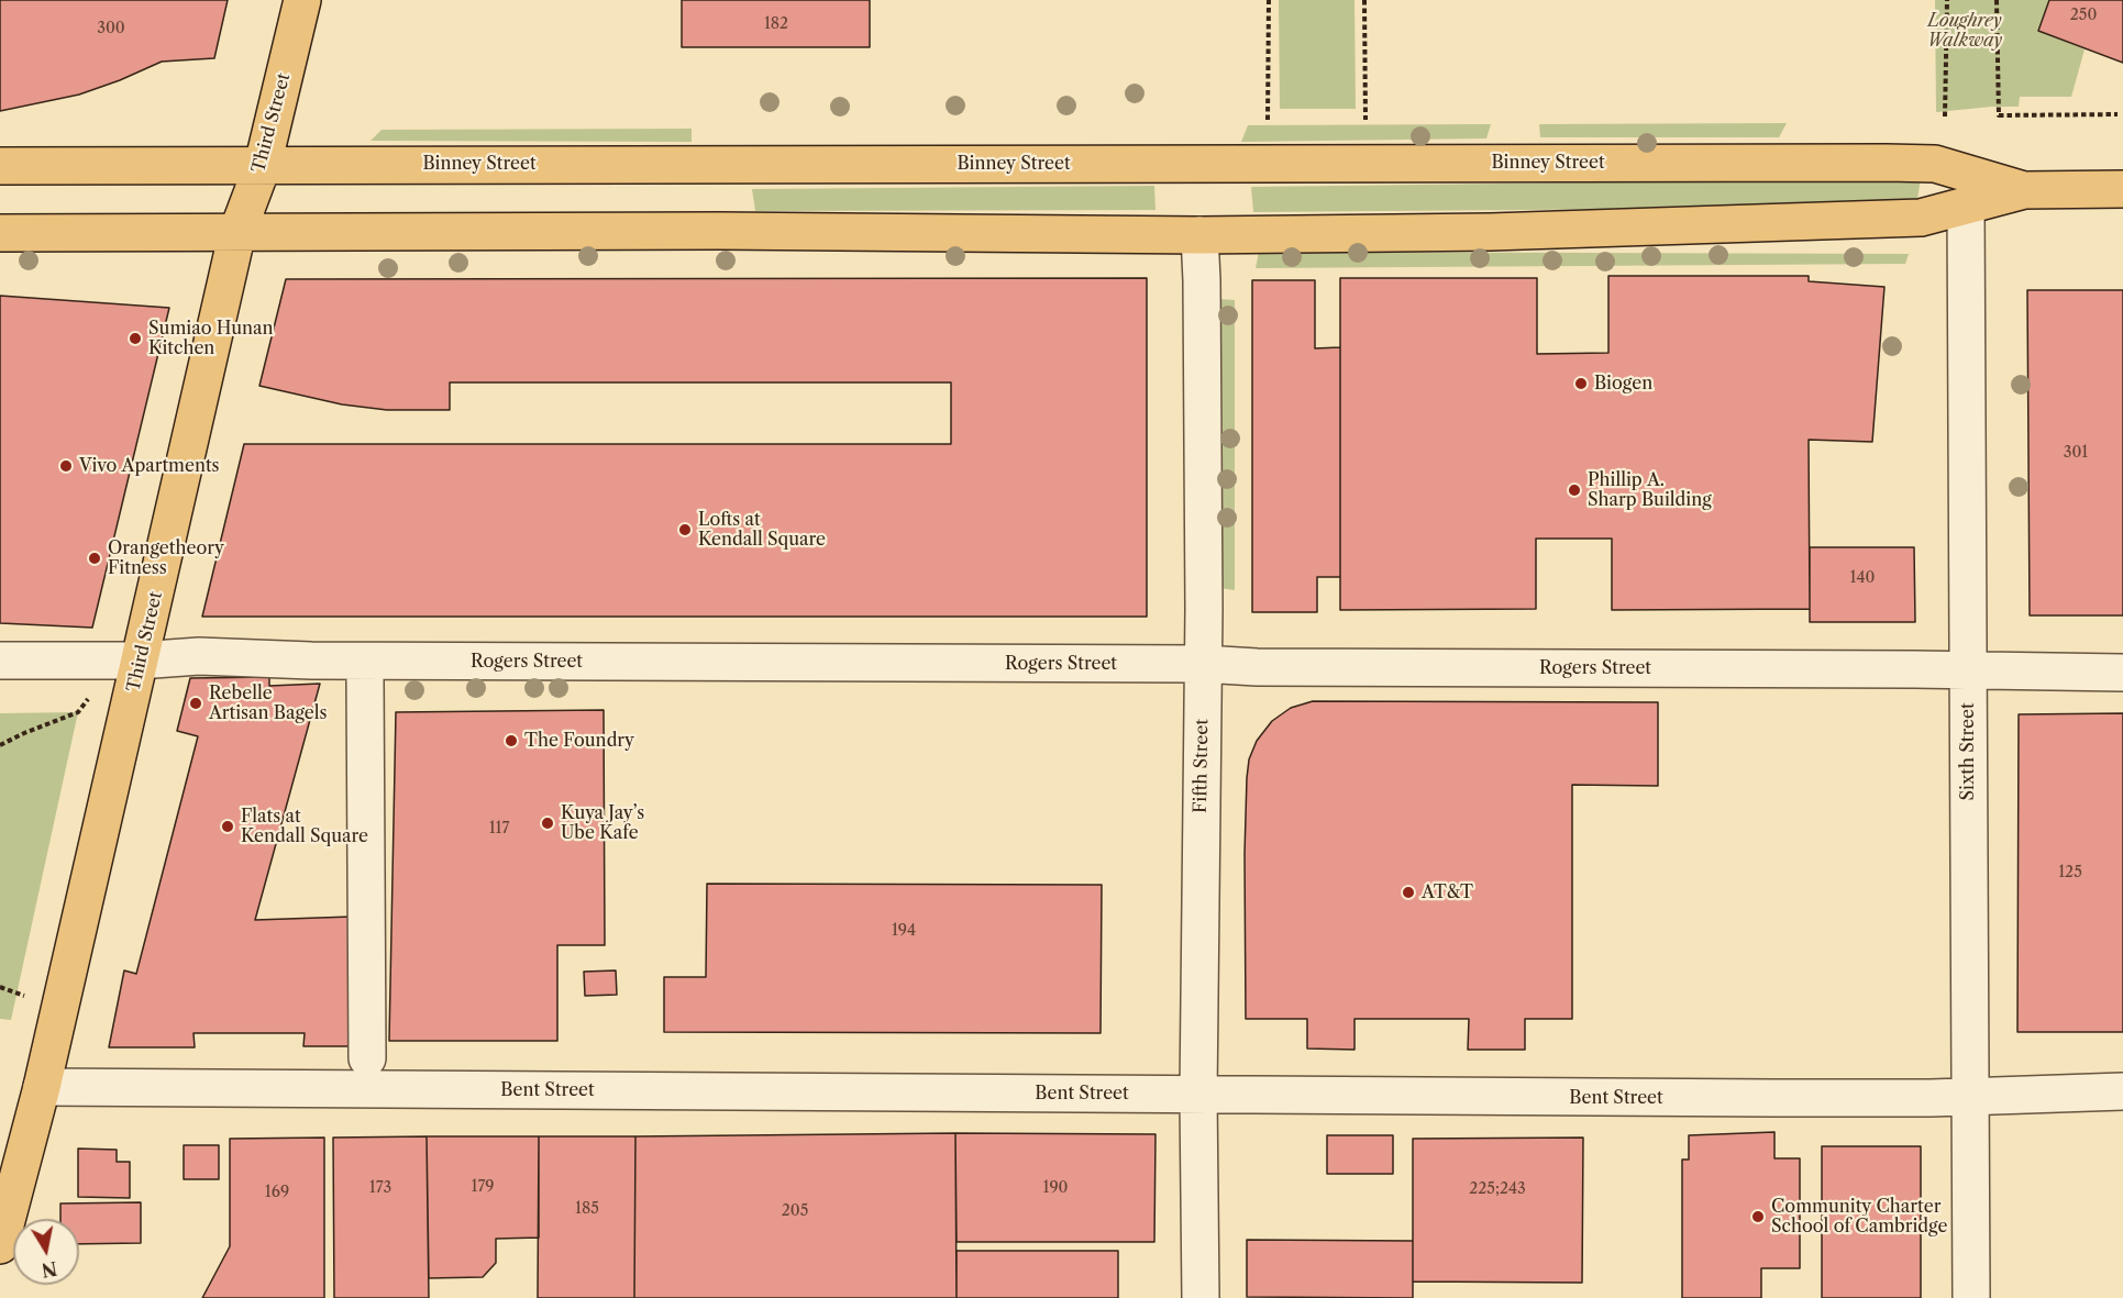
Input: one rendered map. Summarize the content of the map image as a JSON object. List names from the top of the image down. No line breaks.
{"streets":{"main road":["Third Street","Binney Street"],"street":["Rogers Street","Sixth Street","Fifth Street","Bent Street"]},"crossings":[["Third Street","Binney Street"],["Third Street","Rogers Street"],["Third Street","Bent Street"],["Binney Street","Sixth Street"],["Binney Street","Fifth Street"],["Rogers Street","Sixth Street"],["Rogers Street","Fifth Street"],["Sixth Street","Bent Street"],["Fifth Street","Bent Street"]],"parks":["Loughrey Walkway"],"places":["Sumiao Hunan Kitchen","Biogen","Vivo Apartments","Phillip A. Sharp Building","Lofts at Kendall Square","Orangetheory Fitness","Rebelle Artisan Bagels","The Foundry","Kuya Jay’s Ube Kafe","Flats at Kendall Square","AT&T","Community Charter School of Cambridge"],"house_numbers":["250","182","300","301","140","117","125","194","179","173","190","225;243","169","185","205"],"north":"bottom"}
